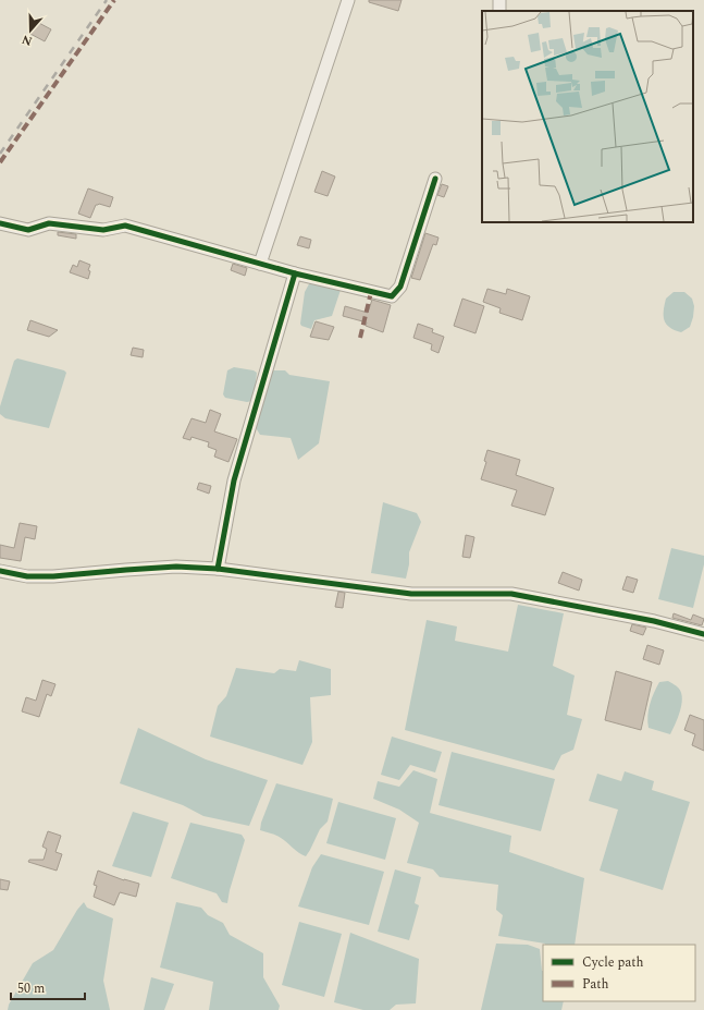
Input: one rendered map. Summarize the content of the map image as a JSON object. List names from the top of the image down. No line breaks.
{"legend":["Cycle path","Path"],"scale_bar":"50 m","north":"bottom"}
